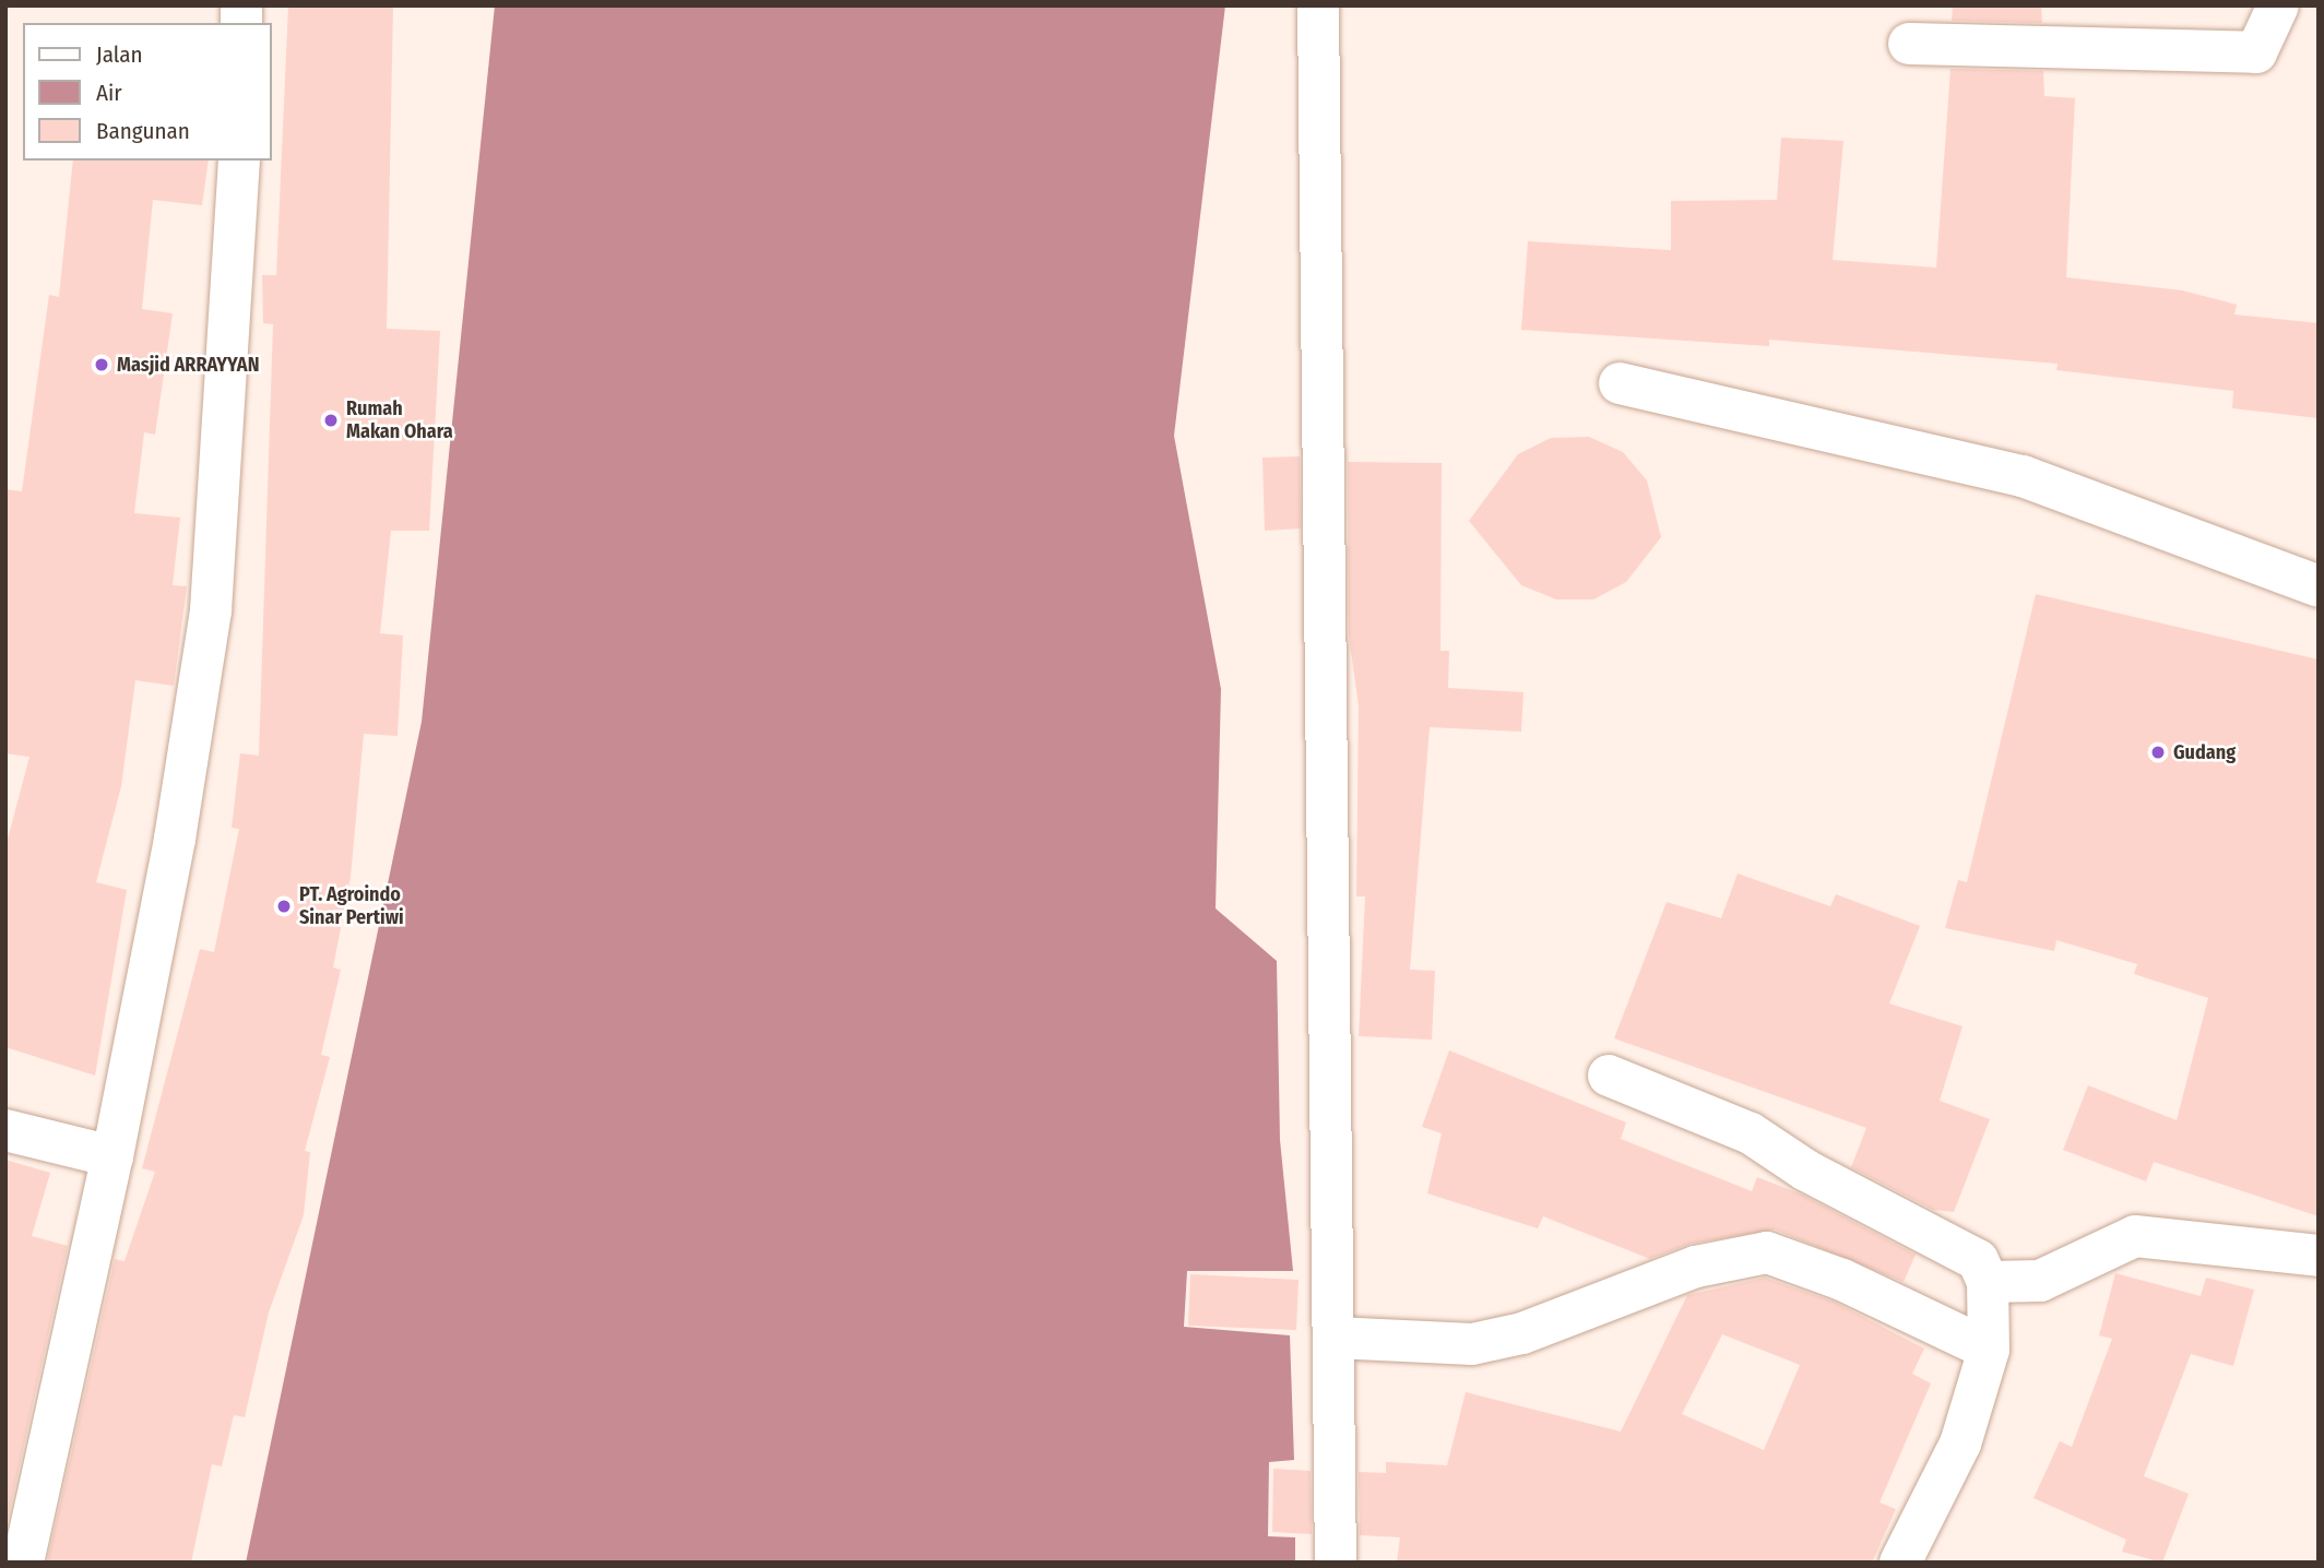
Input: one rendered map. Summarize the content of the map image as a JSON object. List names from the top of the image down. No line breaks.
{"places":["Masjid ARRAYYAN","Rumah Makan Ohara","Gudang","PT. Agroindo Sinar Pertiwi"],"legend":["Jalan","Air","Bangunan"]}
